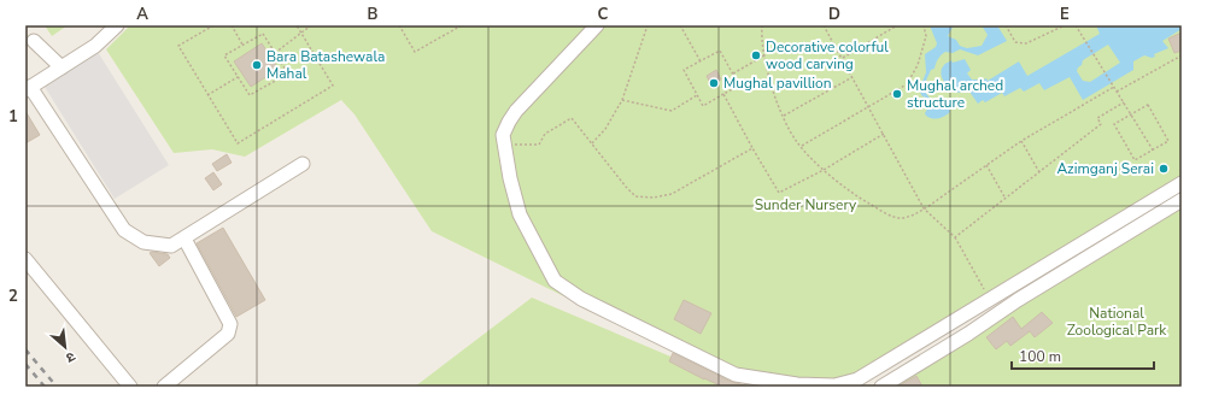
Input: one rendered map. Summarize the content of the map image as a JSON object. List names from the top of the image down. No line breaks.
{"parks":["Sunder Nursery","National Zoological Park"],"places":["Decorative colorful wood carving","Bara Batashewala Mahal","Mughal pavillion","Mughal arched structure","Azimganj Serai"],"scale_bar":"100 m","north":"bottom right","grid":{"columns":["A","B","C","D","E"],"rows":["1","2"]}}
